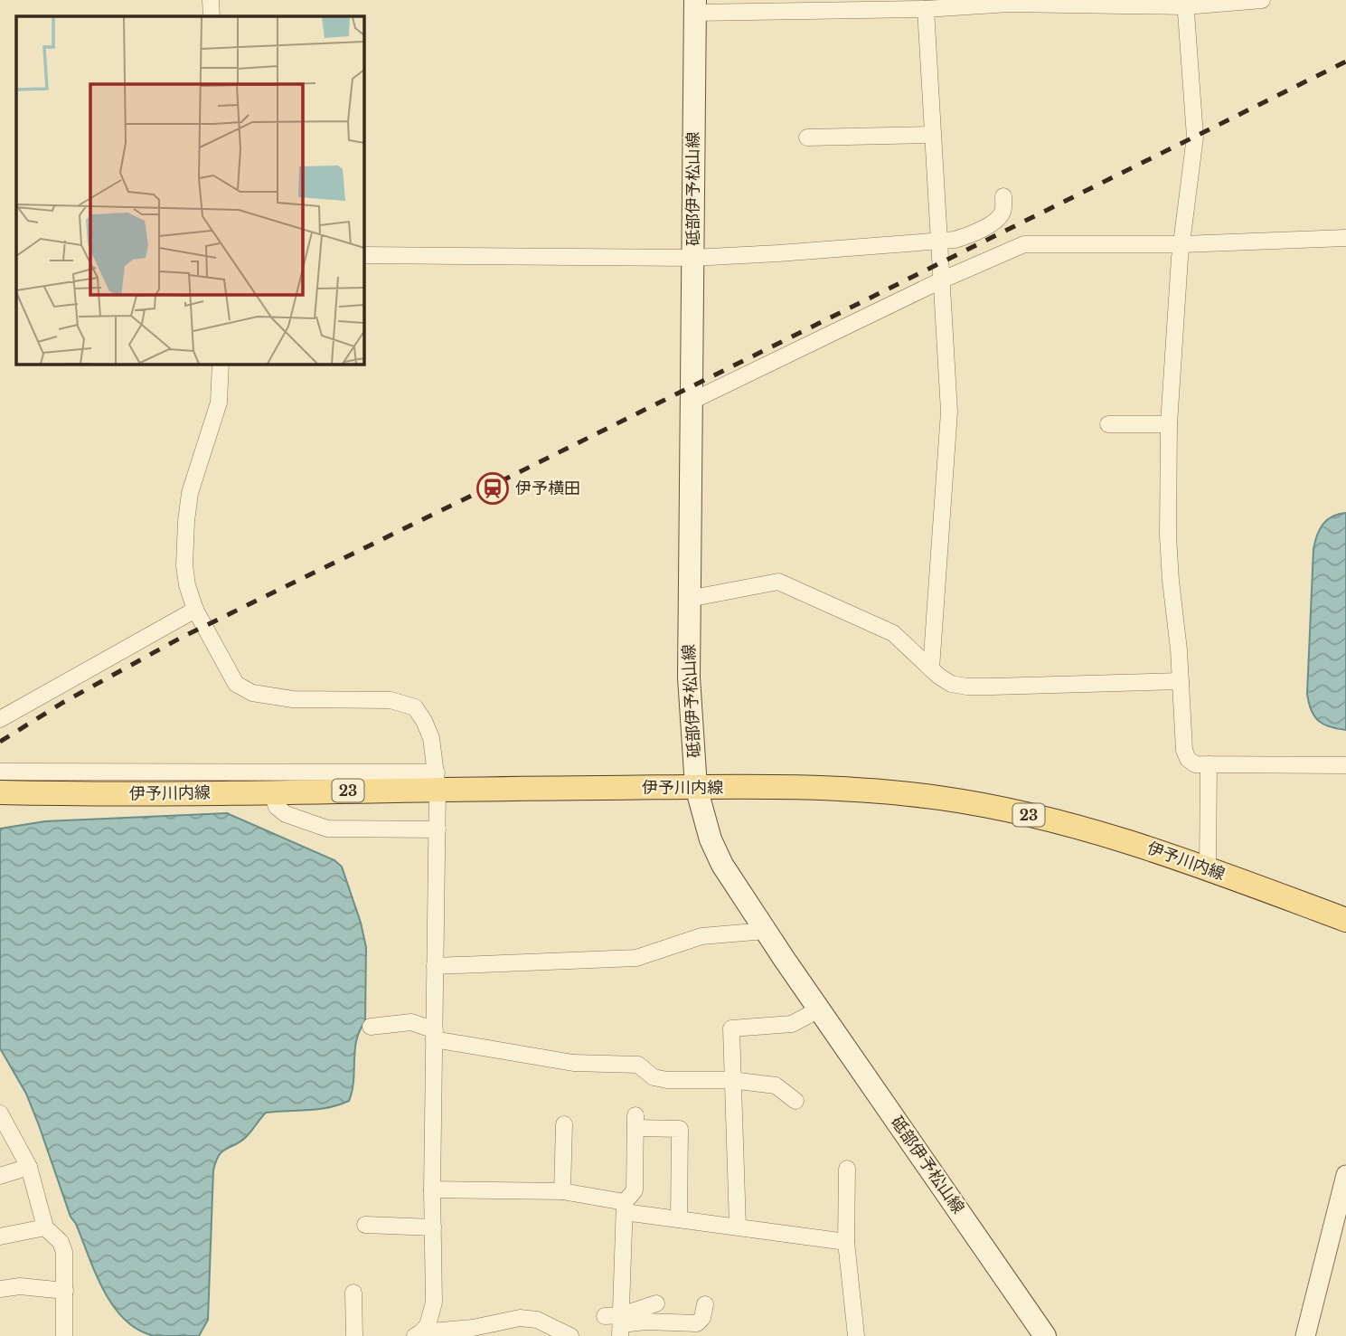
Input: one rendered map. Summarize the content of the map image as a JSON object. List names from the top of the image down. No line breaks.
{"streets":{"main road":["砥部伊予松山線","伊予川内線","23"]},"crossings":[["砥部伊予松山線","伊予川内線"]],"places":{"station":["伊予横田"]}}
